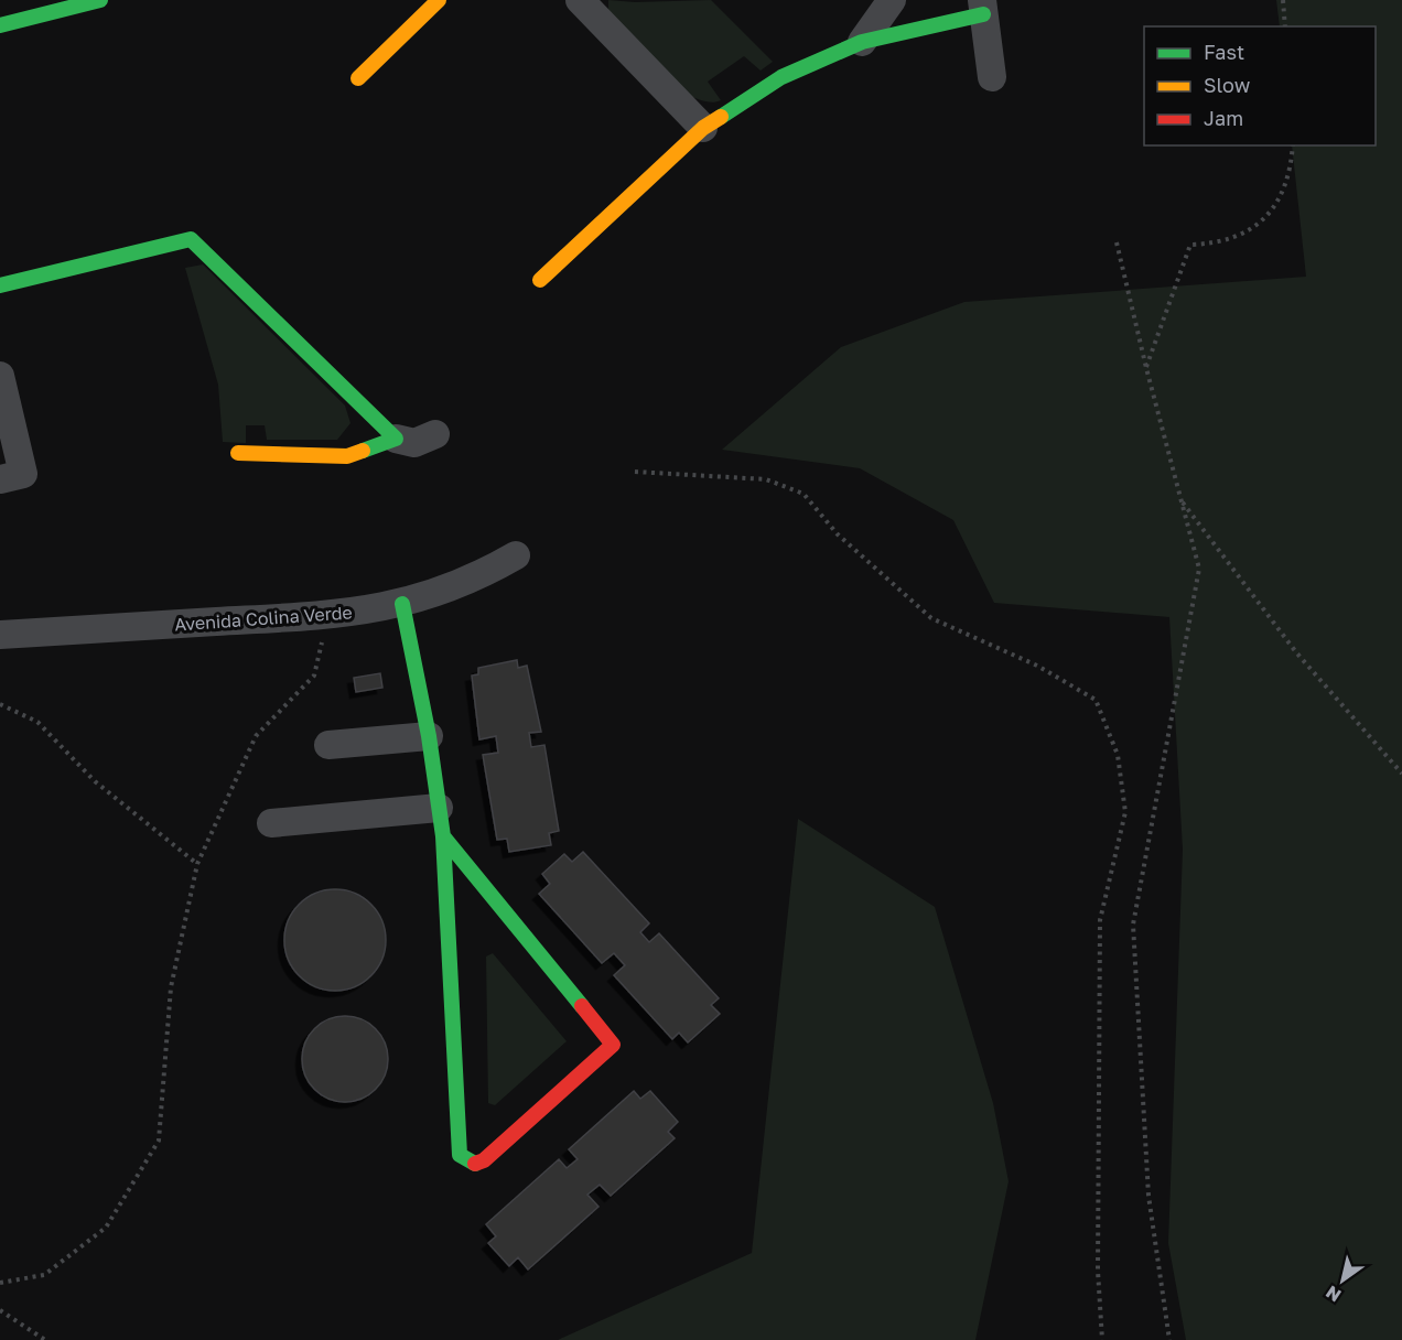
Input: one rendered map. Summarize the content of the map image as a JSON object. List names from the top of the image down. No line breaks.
{"streets":{"street":["Avenida Colina Verde"]},"legend":["Fast","Slow","Jam"],"north":"bottom left"}
